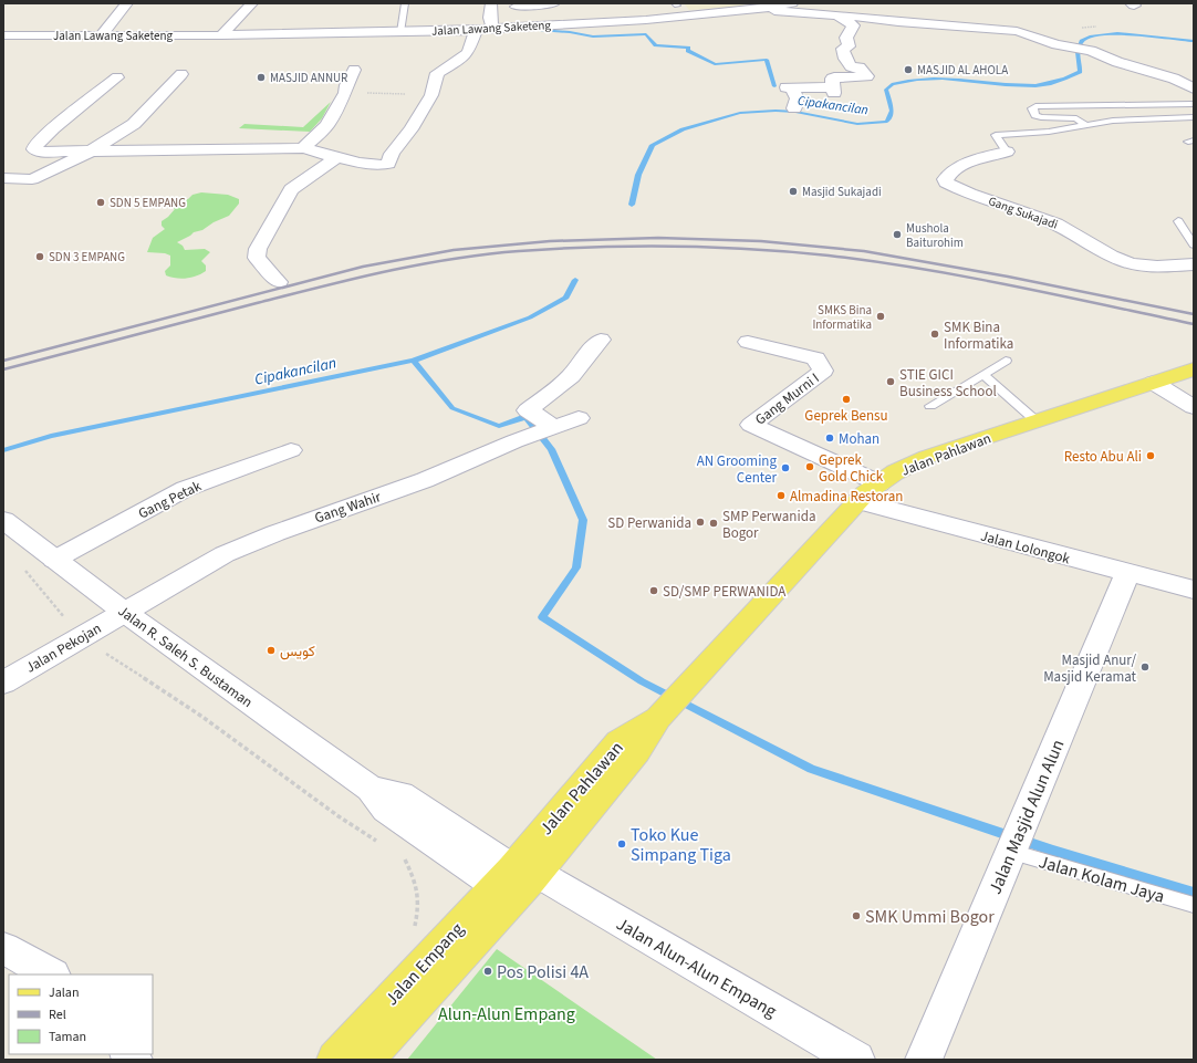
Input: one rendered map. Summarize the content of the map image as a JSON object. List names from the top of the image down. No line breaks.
{"streets":{"main road":["Jalan Pahlawan","Jalan Empang"],"street":["Jalan Lawang Saketeng","Gang Sukajadi","Gang Murni I","Gang Petak","Gang Wahir","Jalan Lolongok","Jalan Pekojan","Jalan R. Saleh S. Bustaman","Jalan Masjid Alun Alun","Jalan Alun-Alun Empang"],"lane":["Jalan Kolam Jaya"]},"crossings":[["Gang Murni I","Jalan Pahlawan"],["Jalan Pahlawan","Jalan Lolongok"],["Jalan Pahlawan","Jalan R. Saleh S. Bustaman"],["Jalan Pahlawan","Jalan Empang"],["Jalan Pahlawan","Jalan Alun-Alun Empang"],["Gang Petak","Jalan R. Saleh S. Bustaman"],["Gang Wahir","Jalan Pekojan"],["Gang Wahir","Jalan R. Saleh S. Bustaman"],["Jalan Lolongok","Jalan Masjid Alun Alun"],["Jalan Pekojan","Jalan R. Saleh S. Bustaman"],["Jalan R. Saleh S. Bustaman","Jalan Empang"],["Jalan R. Saleh S. Bustaman","Jalan Alun-Alun Empang"],["Jalan Masjid Alun Alun","Jalan Kolam Jaya"],["Jalan Empang","Jalan Alun-Alun Empang"]],"water":["Cipakancilan"],"parks":["Alun-Alun Empang"],"places":["MASJID AL AHOLA","MASJID ANNUR","Masjid Sukajadi","SDN 5 EMPANG","Mushola Baiturohim","SDN 3 EMPANG","SMKS Bina Informatika","SMK Bina Informatika","STIE GICI Business School","Geprek Bensu","Mohan","Resto Abu Ali","Geprek Gold Chick","AN Grooming Center","Almadina Restoran","SD Perwanida","SMP Perwanida Bogor","SD/SMP PERWANIDA","كويس","Masjid Anur/ Masjid Keramat","Toko Kue Simpang Tiga","SMK Ummi Bogor","Pos Polisi 4A"],"legend":["Jalan","Rel","Taman"]}
